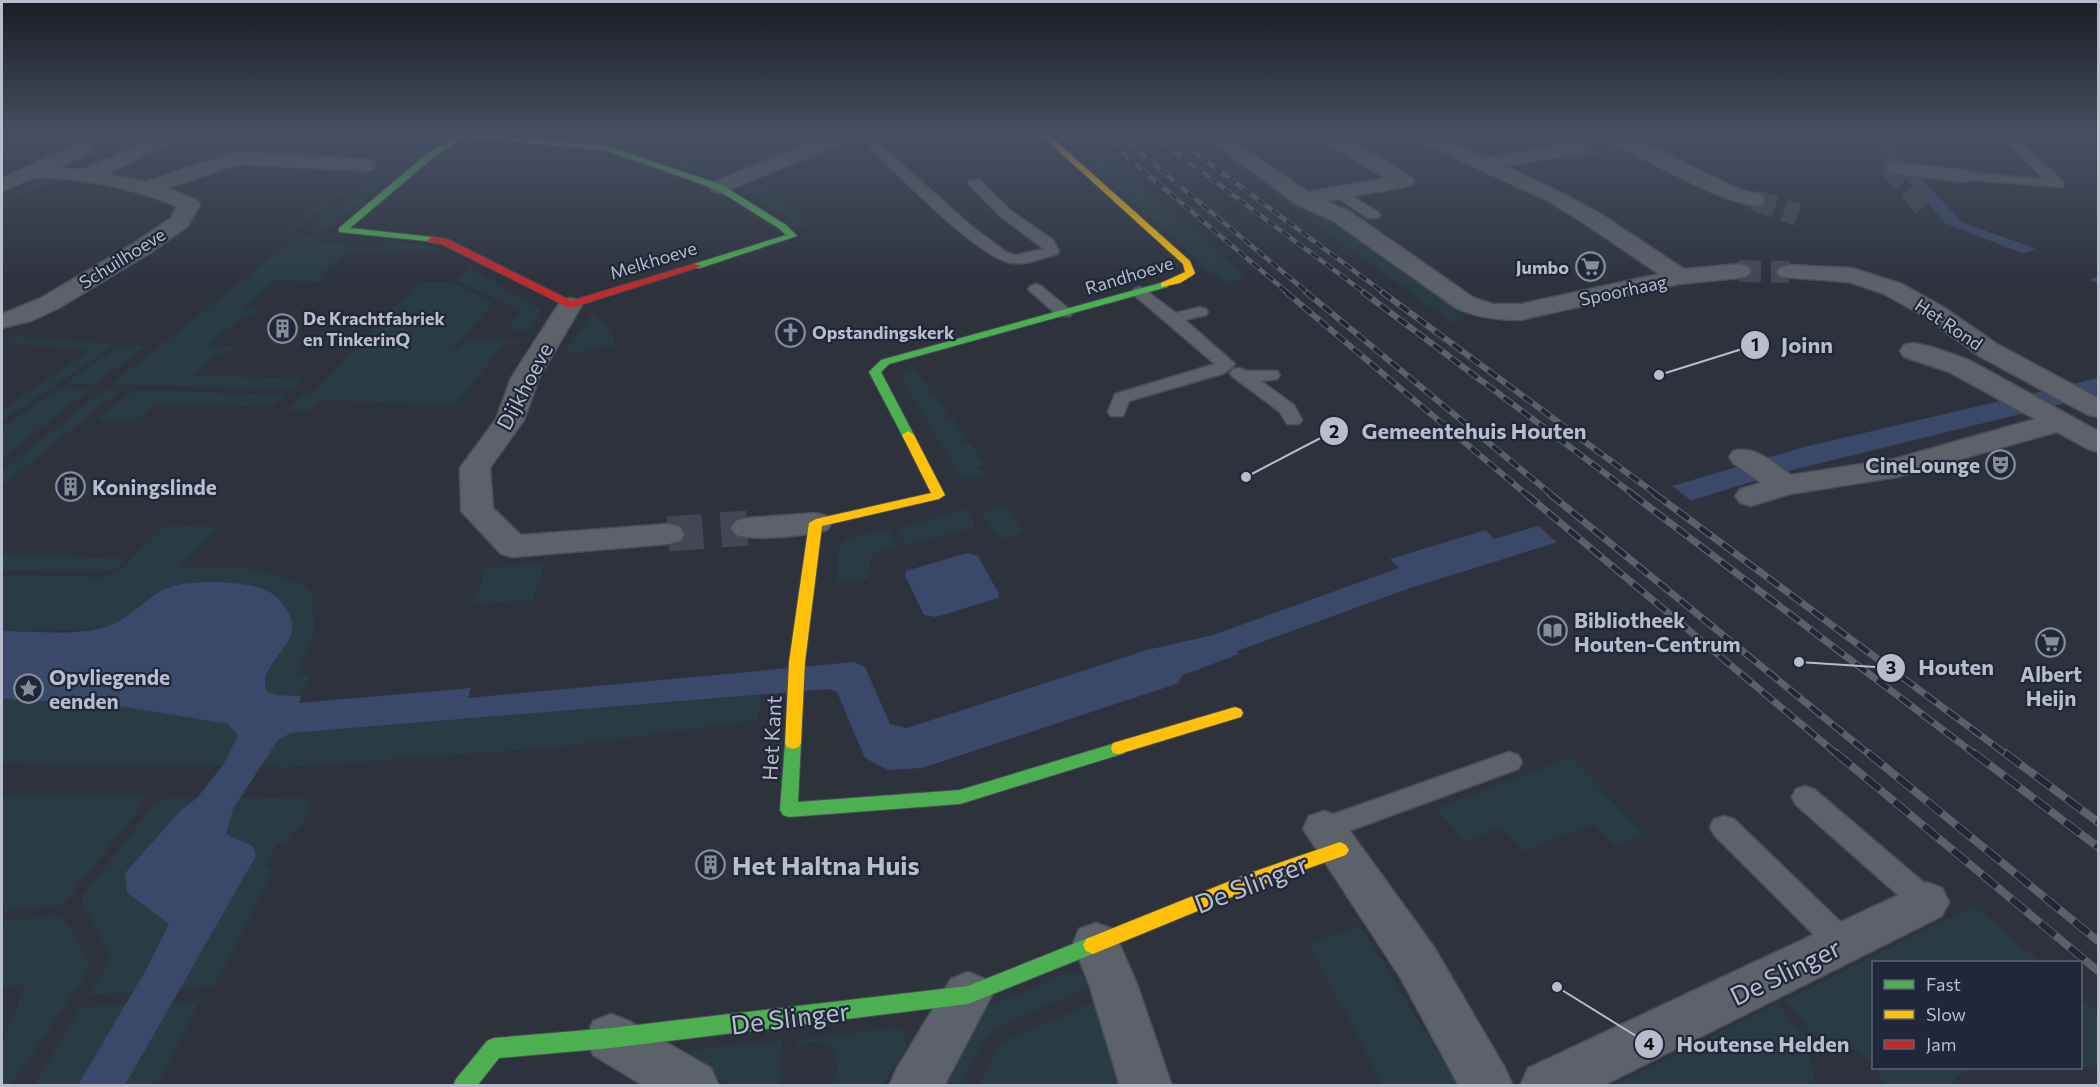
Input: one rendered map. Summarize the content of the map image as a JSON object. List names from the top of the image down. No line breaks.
{"streets":{"street":["Schuilhoeve","Melkhoeve","Randhoeve","Spoorhaag","Het Rond","Dijkhoeve","Het Kant","De Slinger"]},"crossings":[["Melkhoeve","Dijkhoeve"],["Randhoeve","Het Kant"]],"places":{"supermarket":["Jumbo","Albert Heijn"],"building":["De Krachtfabriek en TinkerinQ","Koningslinde","Het Haltna Huis"],"church":["Opstandingskerk"],"other":["Joinn","Gemeentehuis Houten","Houten","Houtense Helden"],"theatre":["CineLounge"],"library":["Bibliotheek Houten-Centrum"],"place":["Opvliegende eenden"]},"legend":["Fast","Slow","Jam"]}
